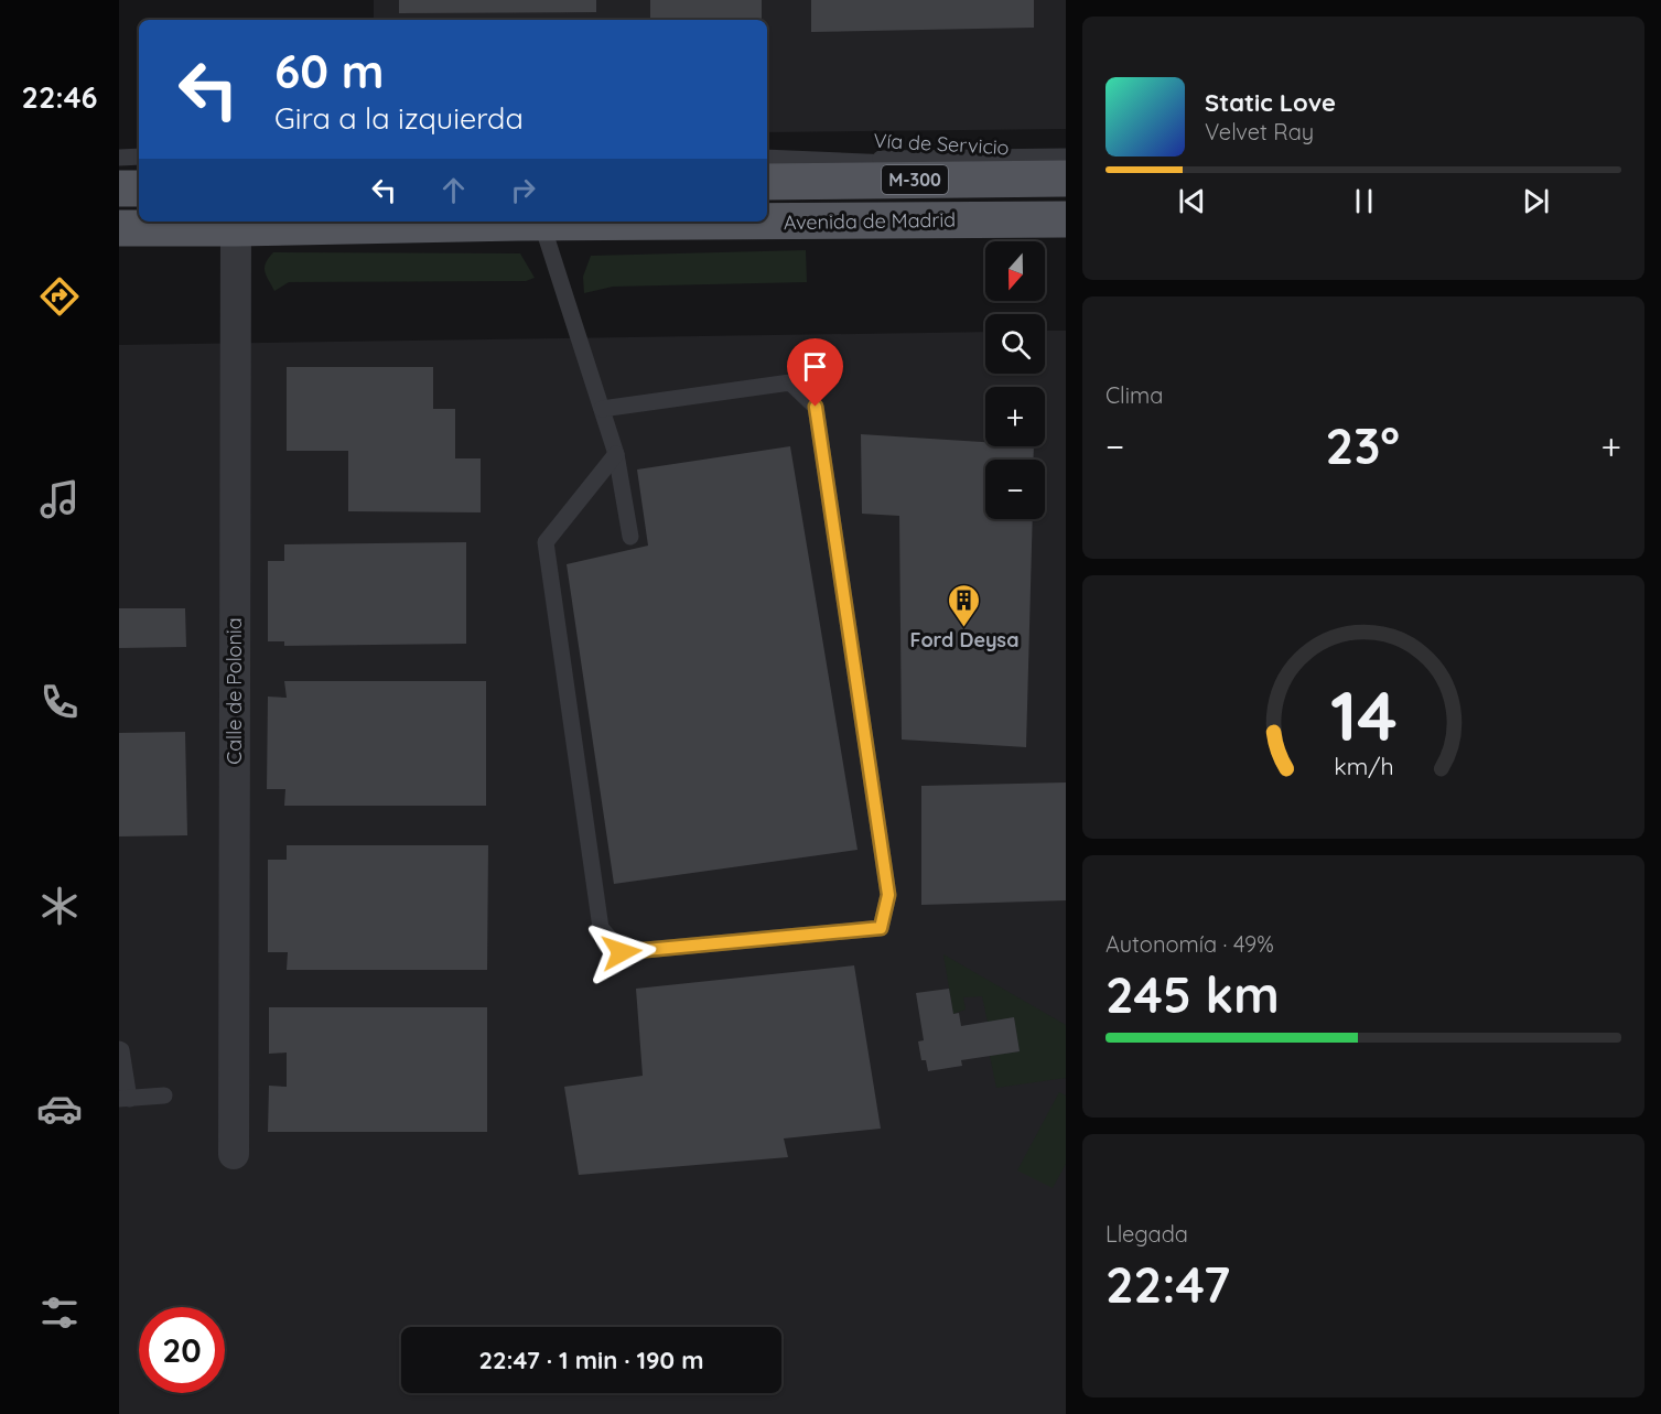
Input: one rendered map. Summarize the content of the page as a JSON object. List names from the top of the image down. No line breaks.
{"streets":{"main road":["M-300","Avenida de Madrid"],"street":["Calle de Polonia"],"lane":["Vía de Servicio"]},"crossings":[["Avenida de Madrid","Calle de Polonia"]],"places":{"building":["Ford Deysa"]},"north":"bottom","page":{"tabs":"22:46","turn":["60 m","Gira a la izquierda"],"song":["Static Love","Velvet Ray"],"map_buttons":["+","−"],"tile":["Clima",["Autonomía · 49%","245 km"],["Llegada","22:47"]],"heat":["−","23°","+"],"limit":"20","trip":"22:47 · 1 min · 190 m","gauge":["14","km/h"]}}
